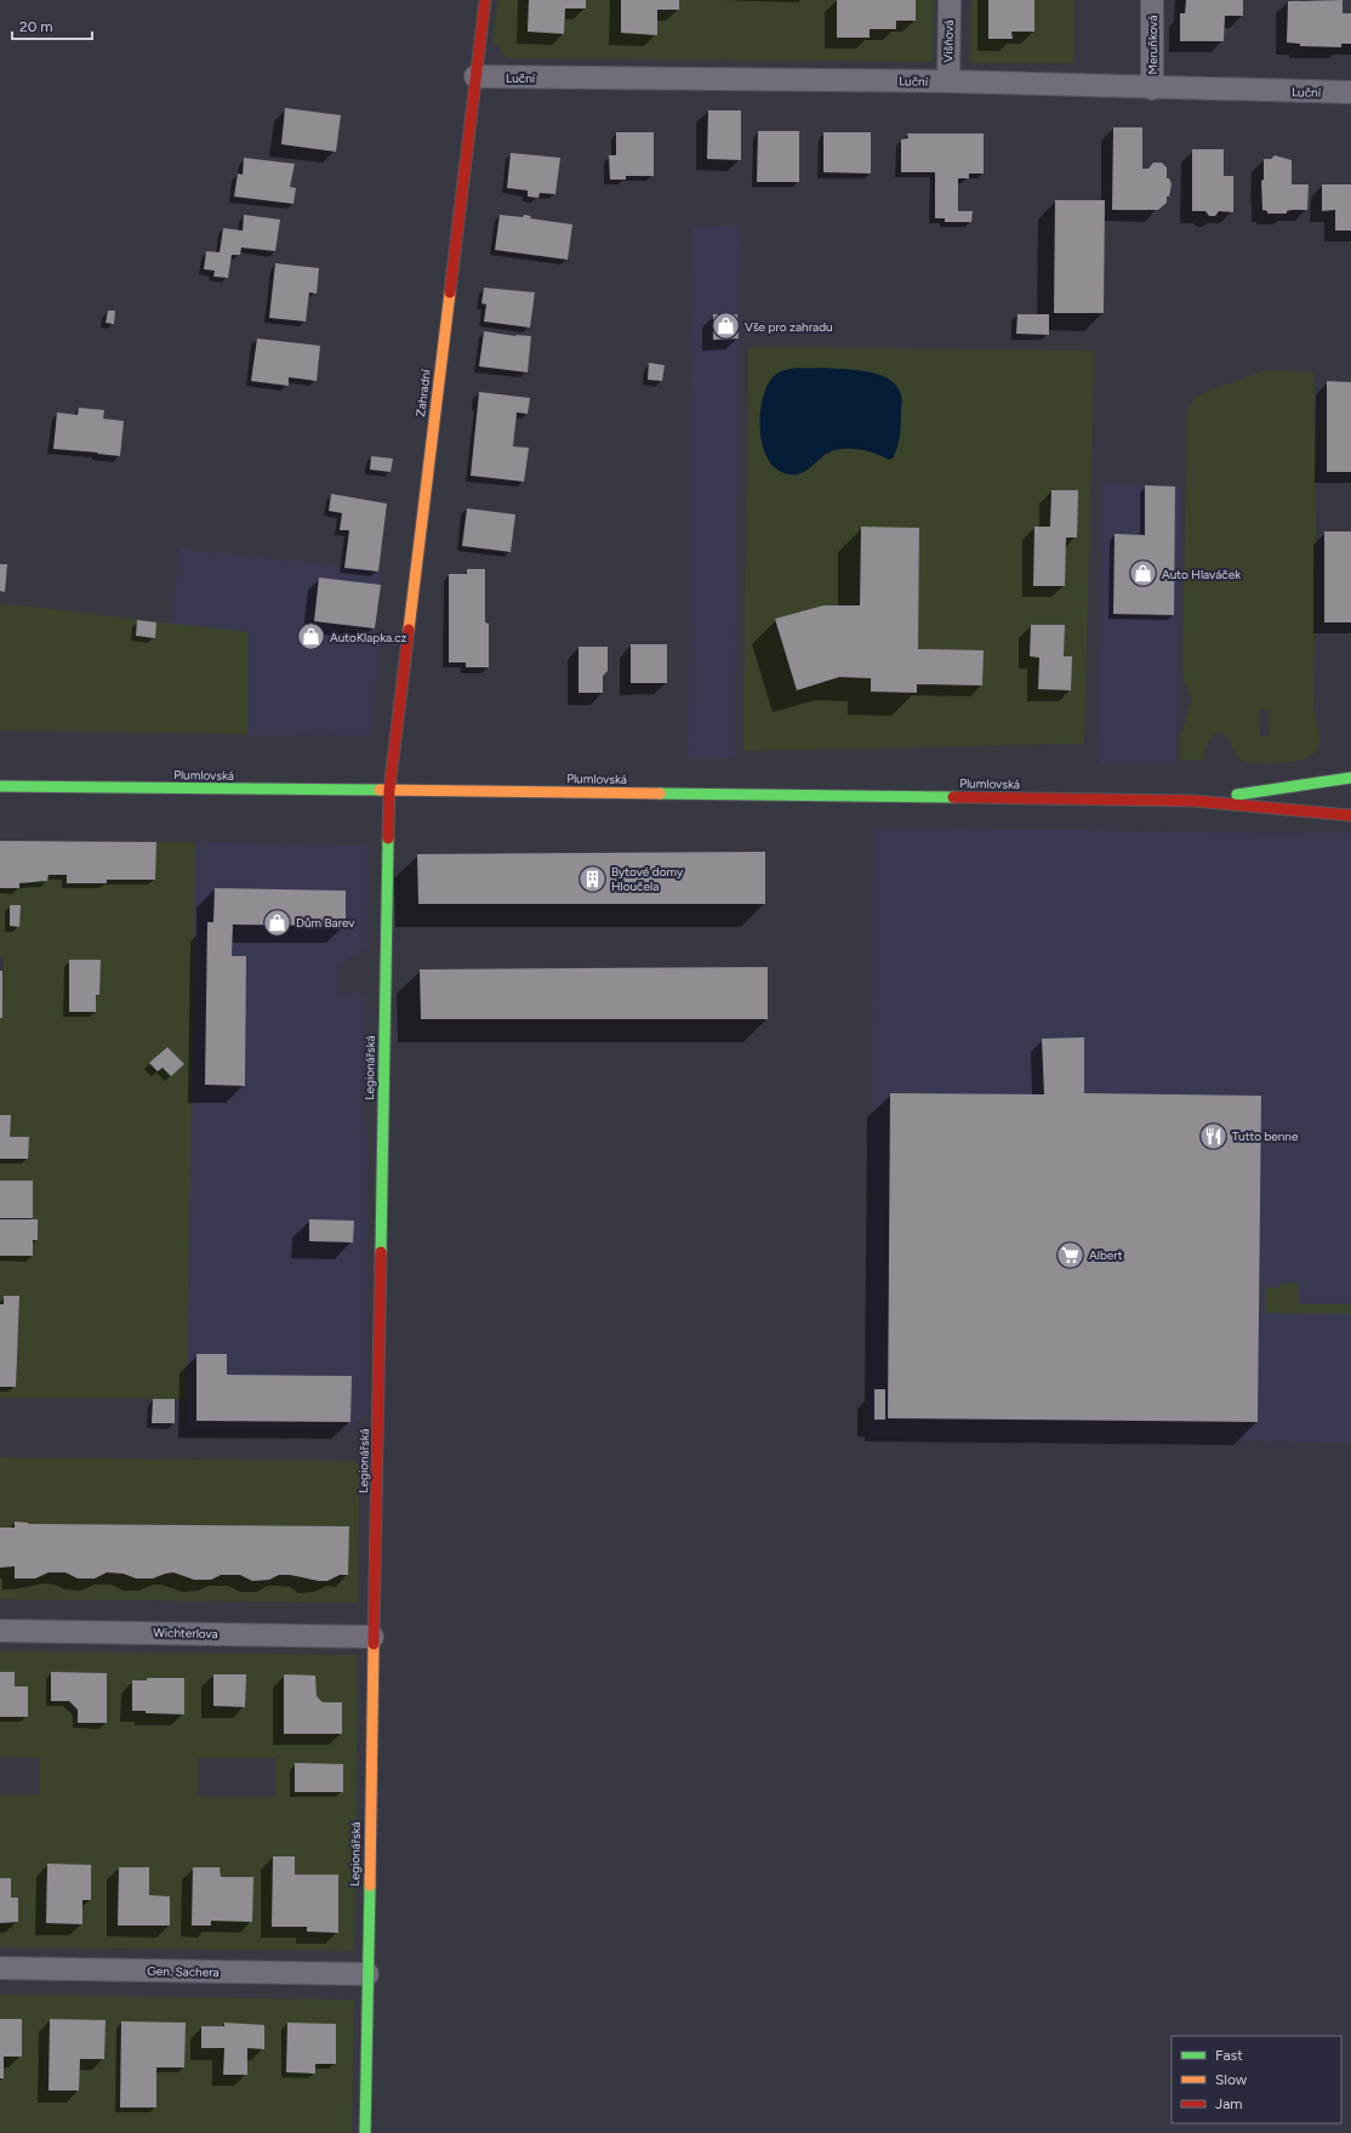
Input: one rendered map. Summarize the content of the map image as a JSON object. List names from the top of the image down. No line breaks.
{"streets":{"street":["Višňová","Meruňková","Luční","Zahradní","Plumlovská","Legionářská","Wichterlova","Gen. Sachera"]},"crossings":[["Višňová","Luční"],["Meruňková","Luční"],["Luční","Zahradní"],["Zahradní","Plumlovská"],["Zahradní","Legionářská"],["Plumlovská","Legionářská"],["Legionářská","Wichterlova"],["Legionářská","Gen. Sachera"]],"places":{"shop":["Vše pro zahradu","Auto Hlaváček","AutoKlapka.cz","Dům Barev"],"building":["Bytové domy Hloučela"],"restaurant":["Tutto benne"],"supermarket":["Albert"]},"legend":["Fast","Slow","Jam"],"scale_bar":"20 m"}
